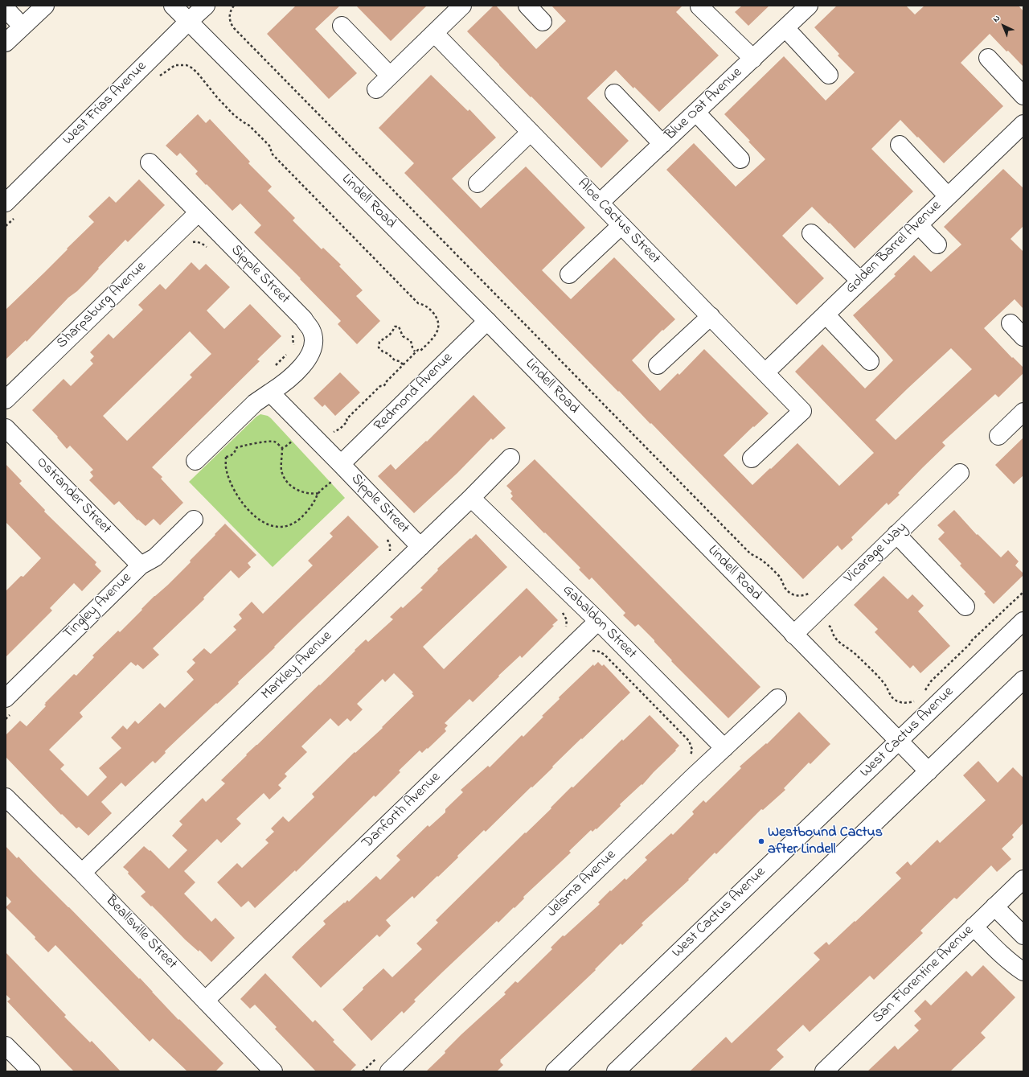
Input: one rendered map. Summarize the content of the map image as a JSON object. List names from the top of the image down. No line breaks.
{"streets":{"street":["West Frias Avenue","Blue Oat Avenue","Lindell Road","Aloe Cactus Street","Golden Barrel Avenue","Sipple Street","Sharpsburg Avenue","Redmond Avenue","Ostrander Street","Vicarage Way","Tingley Avenue","Gabaldon Street","Markley Avenue","West Cactus Avenue","Danforth Avenue","Jelsma Avenue","Beallsville Street","San Florentine Avenue"]},"crossings":[["West Frias Avenue","Lindell Road"],["Blue Oat Avenue","Aloe Cactus Street"],["Lindell Road","Redmond Avenue"],["Lindell Road","Vicarage Way"],["Lindell Road","West Cactus Avenue"],["Aloe Cactus Street","Golden Barrel Avenue"],["Sipple Street","Sharpsburg Avenue"],["Sipple Street","Redmond Avenue"],["Sipple Street","Markley Avenue"],["Ostrander Street","Tingley Avenue"],["Gabaldon Street","Markley Avenue"],["Gabaldon Street","Danforth Avenue"],["Gabaldon Street","Jelsma Avenue"],["Markley Avenue","Beallsville Street"],["Danforth Avenue","Beallsville Street"]],"places":["Westbound Cactus after Lindell"],"north":"top left"}
